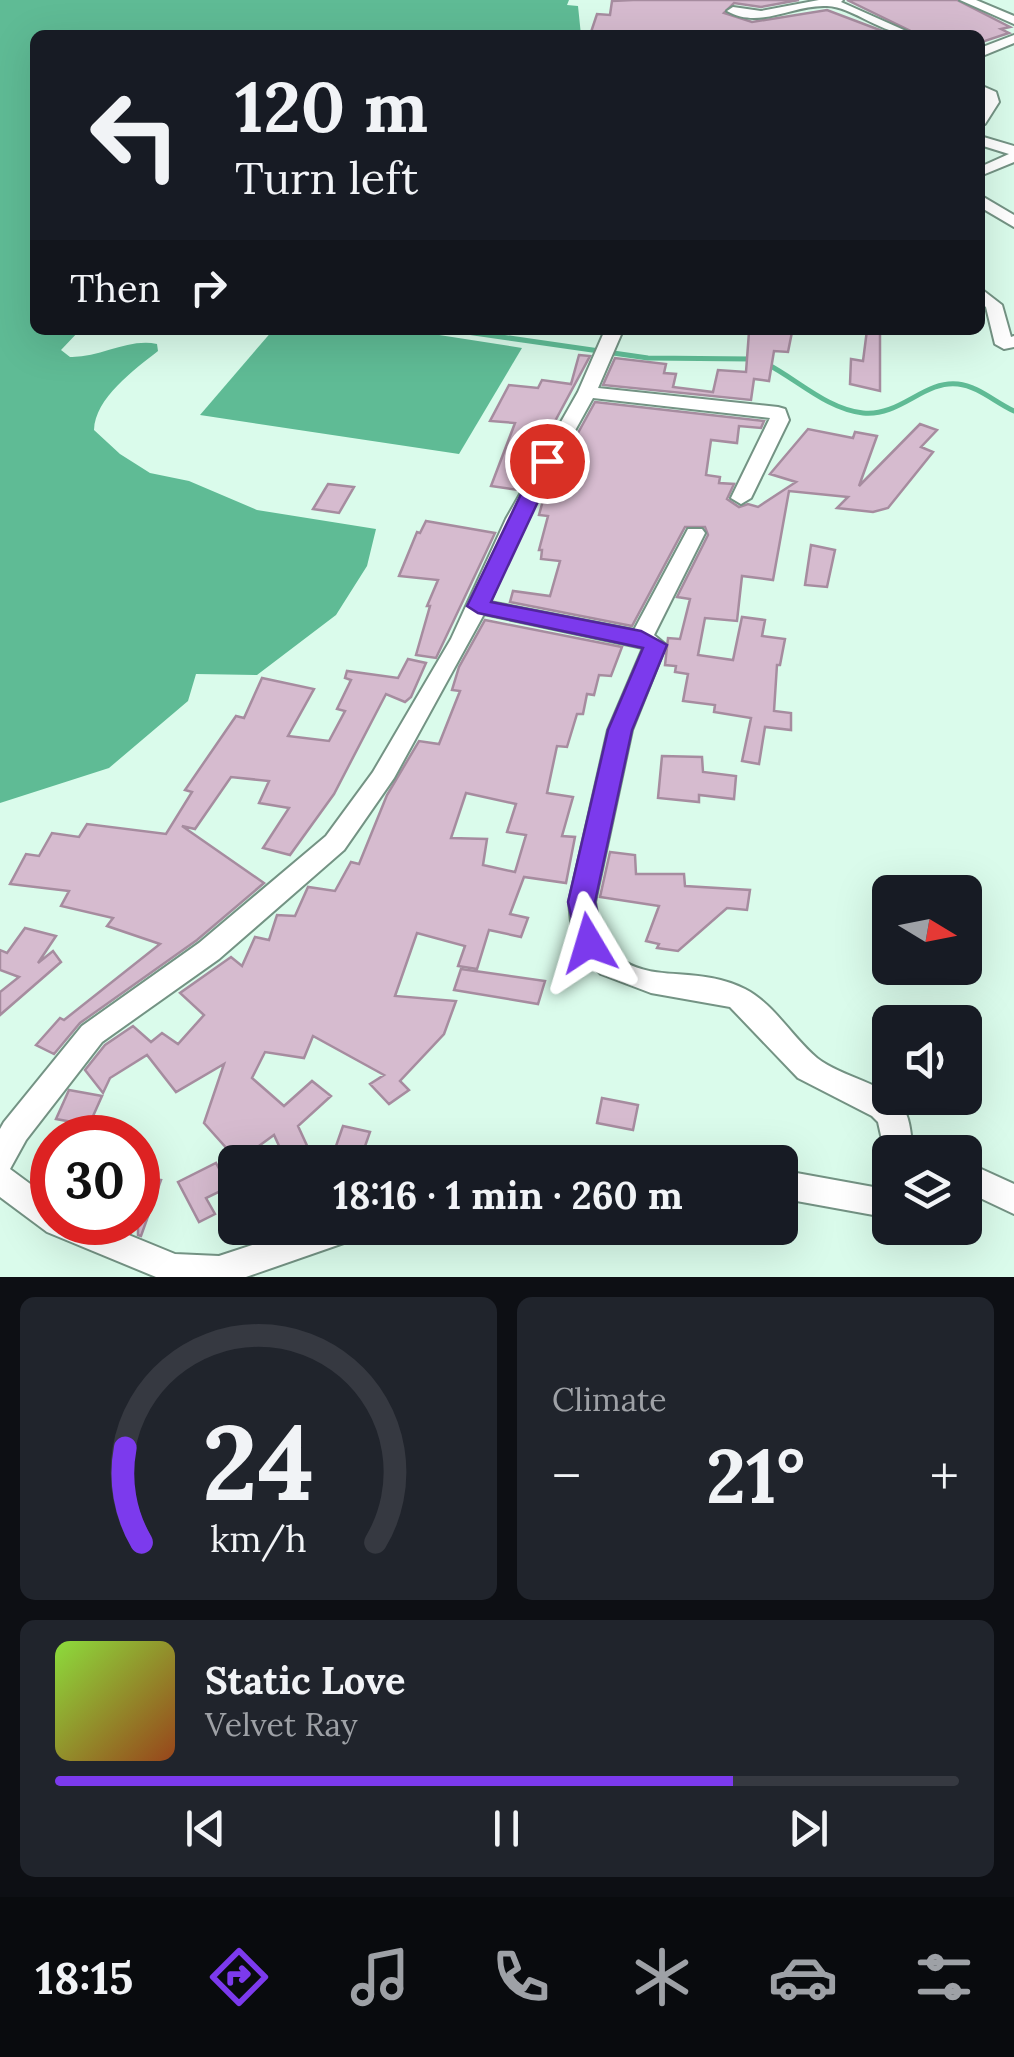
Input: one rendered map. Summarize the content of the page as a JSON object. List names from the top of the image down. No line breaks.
{"north":"right","page":{"turn":["120 m","Turn left"],"then":"Then","limit":"30","trip":"18:16 · 1 min · 260 m","tile":"Climate","heat":["−","21°","+"],"song":["Static Love","Velvet Ray"],"tabs":"18:15","gauge":["24","km/h"]}}
